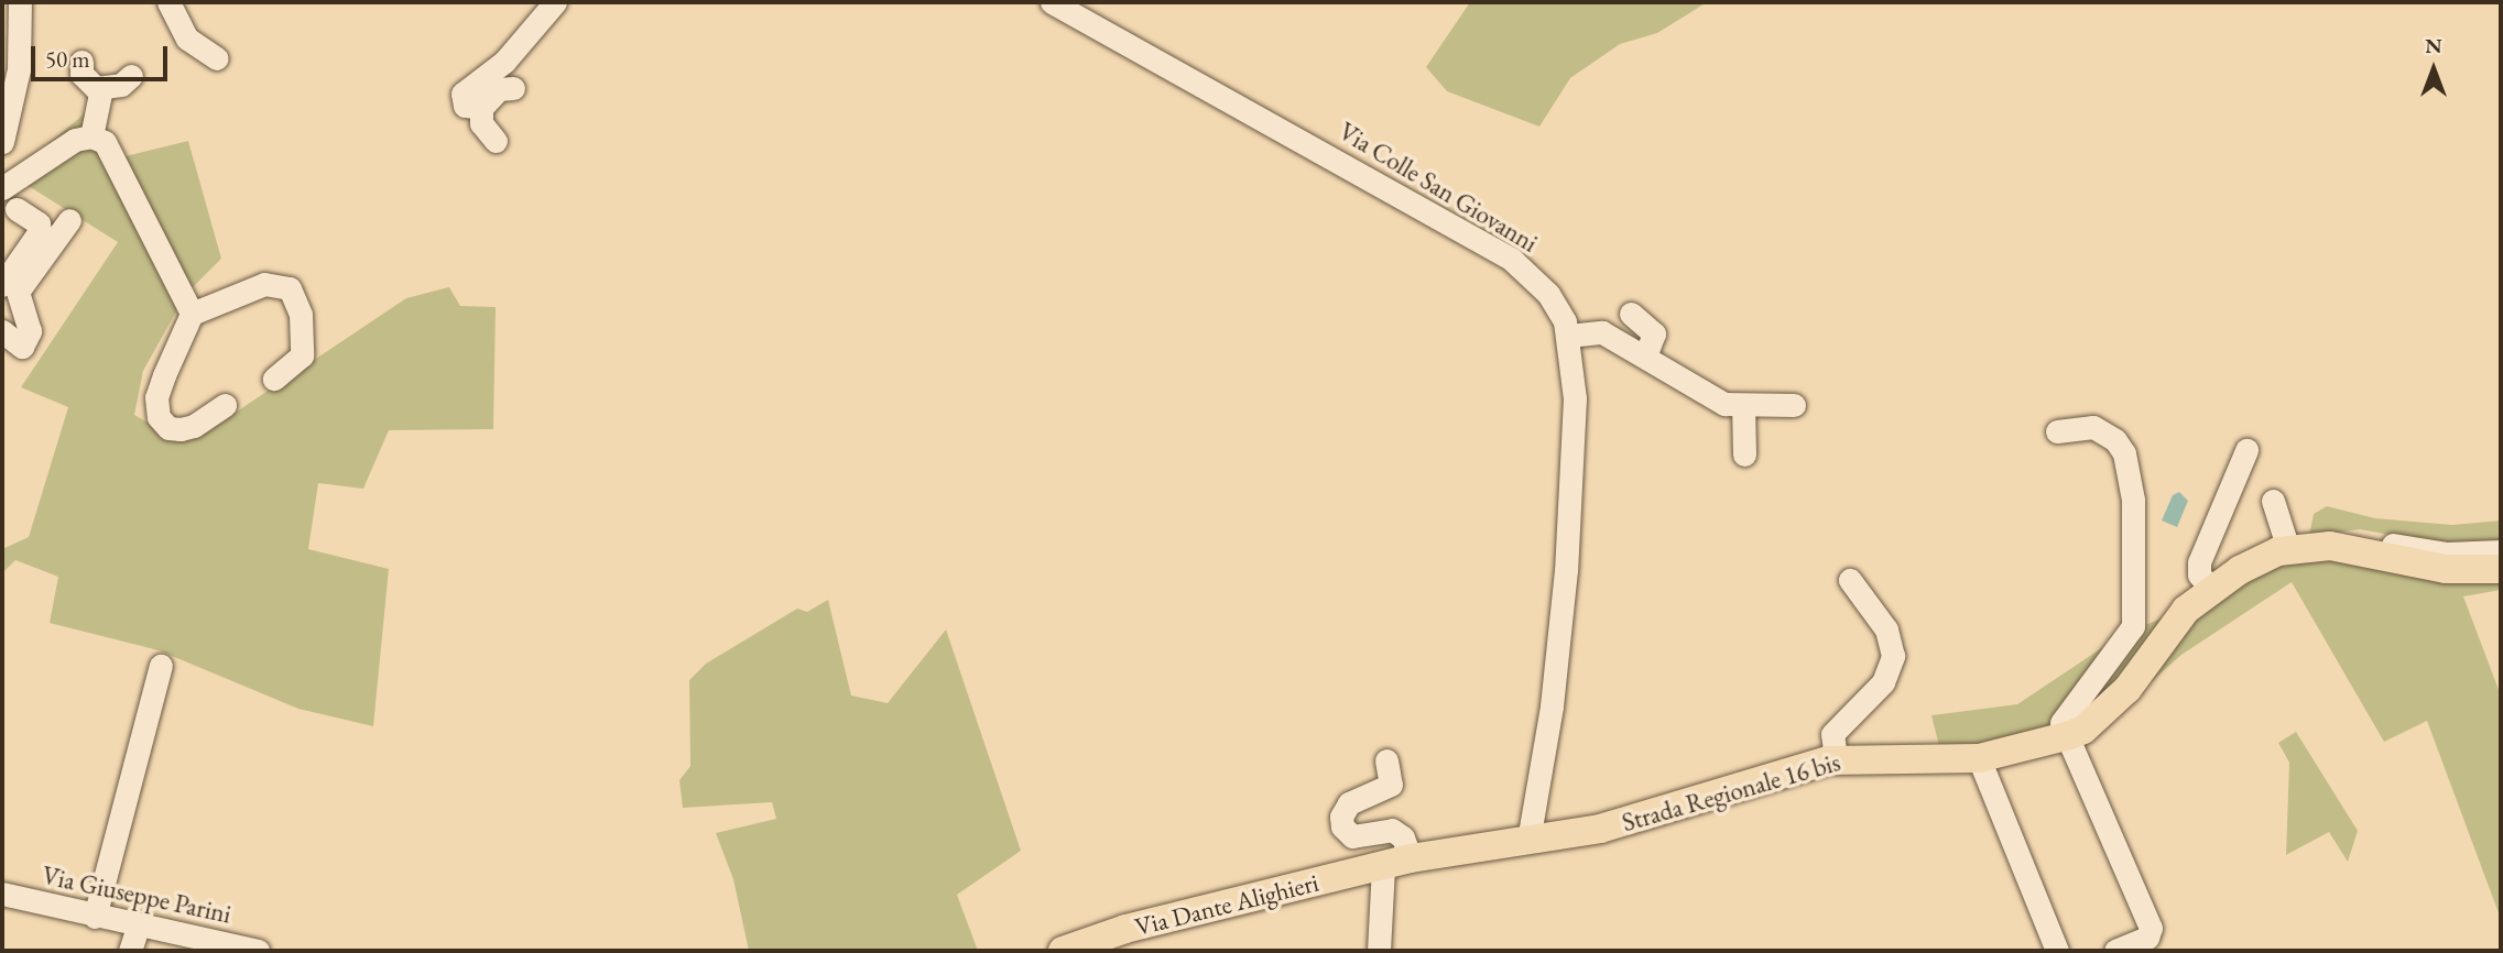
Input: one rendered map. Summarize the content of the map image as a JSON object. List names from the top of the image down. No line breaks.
{"streets":{"main road":["Strada Regionale 16 bis","Via Dante Alighieri"],"street":["Via Colle San Giovanni","Via Giuseppe Parini"]},"crossings":[["Via Colle San Giovanni","Strada Regionale 16 bis"],["Strada Regionale 16 bis","Via Dante Alighieri"]],"scale_bar":"50 m","north":"top"}
